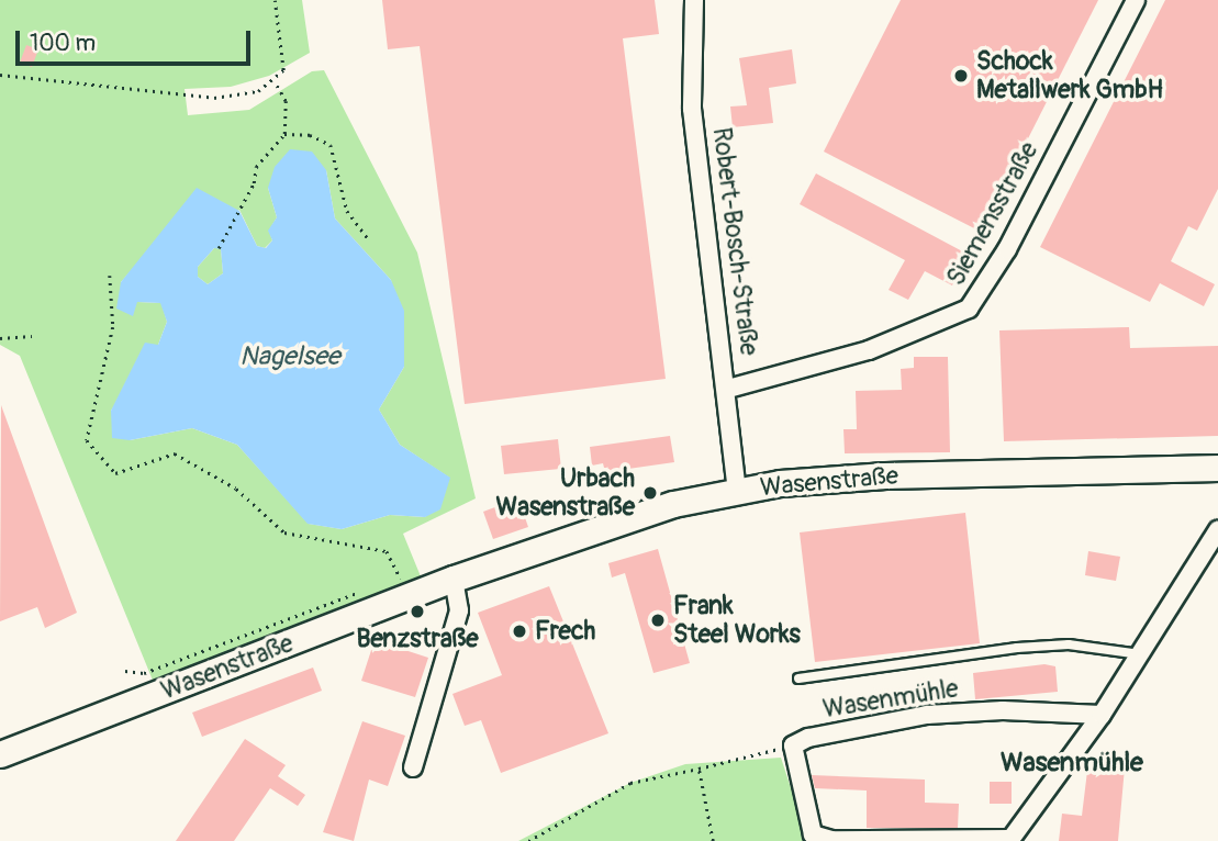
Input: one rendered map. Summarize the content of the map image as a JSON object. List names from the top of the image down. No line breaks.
{"streets":{"street":["Siemensstraße","Robert-Bosch-Straße","Wasenstraße","Wasenmühle"]},"crossings":[["Siemensstraße","Robert-Bosch-Straße"],["Robert-Bosch-Straße","Wasenstraße"]],"districts":["Wasenmühle"],"water":["Nagelsee"],"places":["Schock Metallwerk GmbH","Urbach Wasenstraße","Benzstraße","Frank Steel Works","Frech"],"scale_bar":"100 m"}
